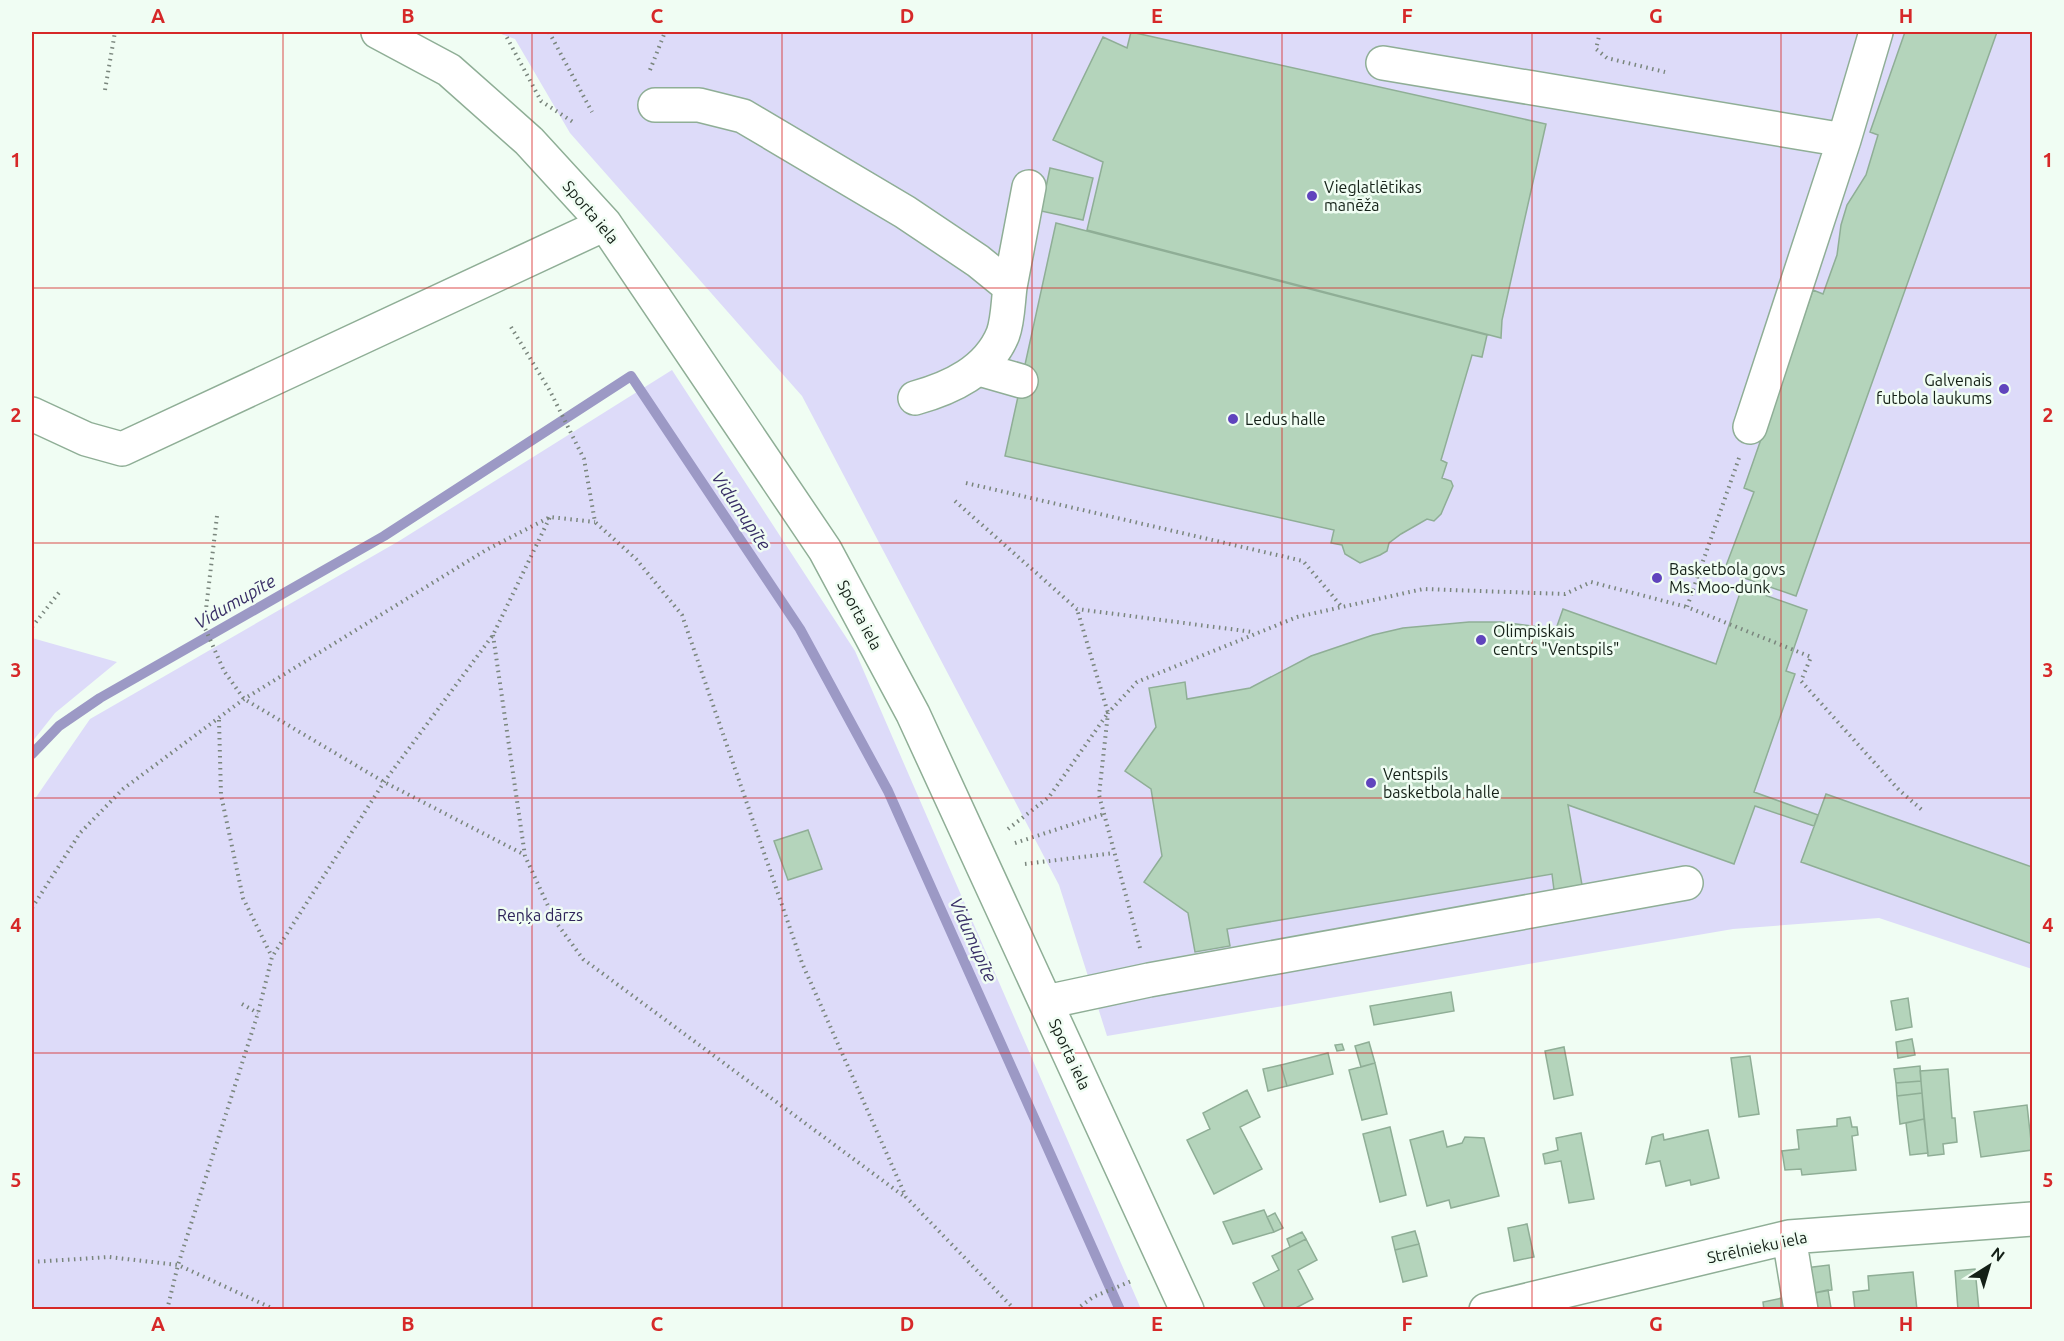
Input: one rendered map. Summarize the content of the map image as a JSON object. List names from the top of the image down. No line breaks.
{"streets":{"street":["Sporta iela","Strēlnieku iela"]},"water":["Vidumupīte"],"parks":["Reņķa dārzs"],"places":["Vieglatlētikas manēža","Galvenais futbola laukums","Ledus halle","Basketbola govs Ms. Moo-dunk","Olimpiskais centrs \"Ventspils\"","Ventspils basketbola halle"],"north":"top right","grid":{"columns":["A","B","C","D","E","F","G","H"],"rows":["1","2","3","4","5"]}}
